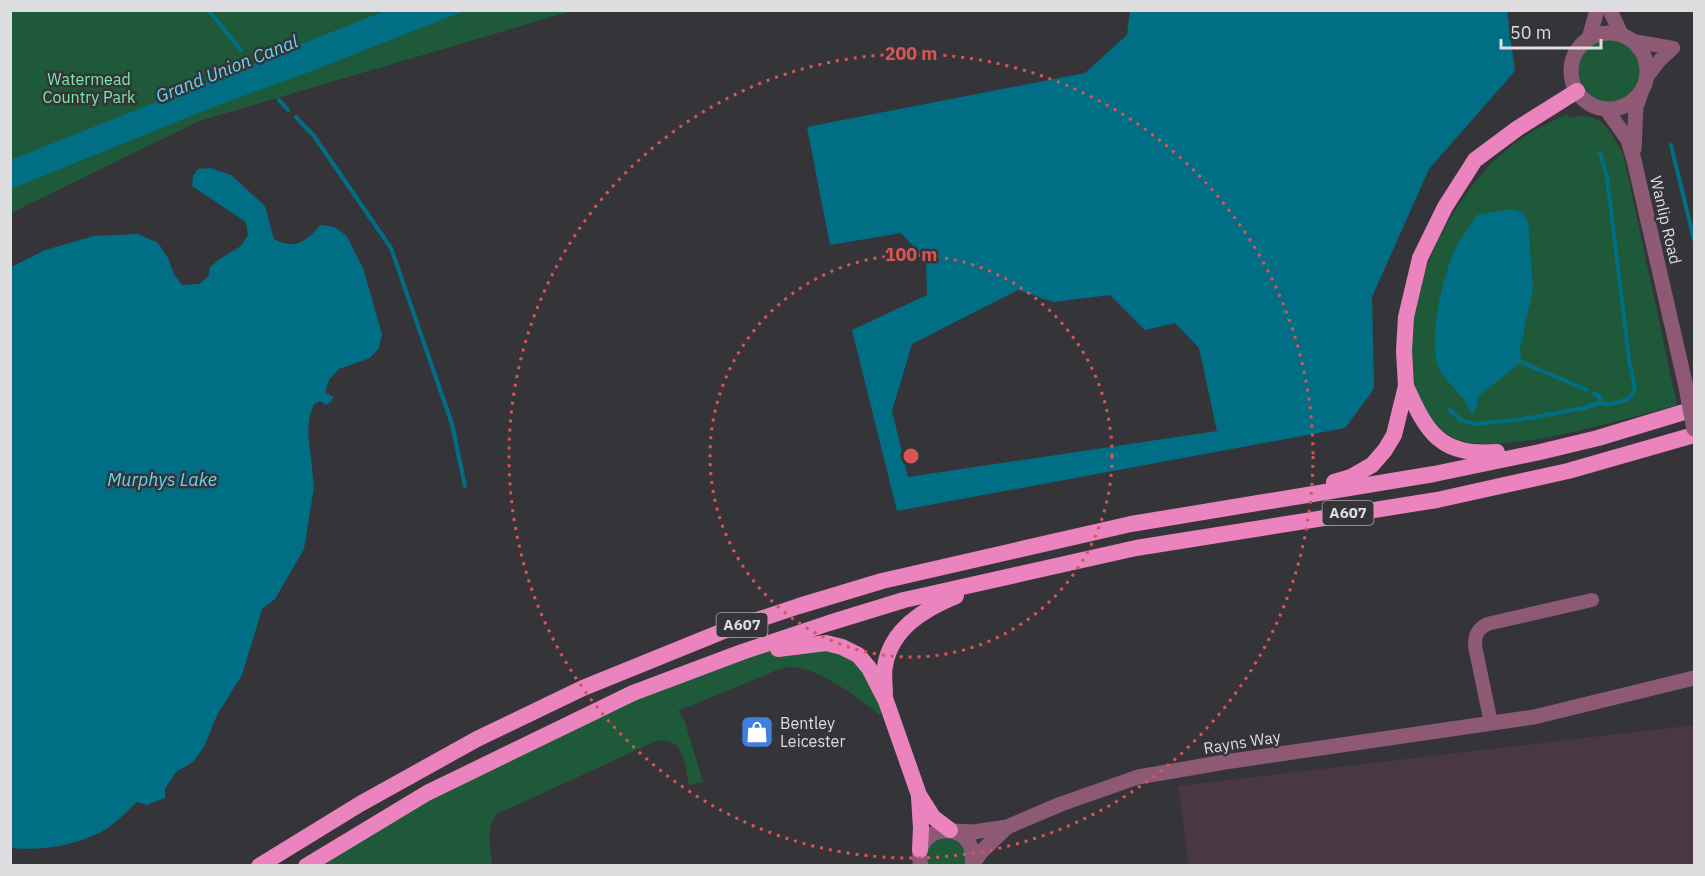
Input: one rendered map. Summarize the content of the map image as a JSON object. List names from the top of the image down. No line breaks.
{"streets":{"highway":["A607"],"street":["Wanlip Road","Rayns Way"]},"water":["Grand Union Canal","Murphys Lake"],"parks":["Watermead Country Park"],"places":{"shop":["Bentley Leicester"]},"scale_bar":"50 m","rings":["200 m","100 m"]}
